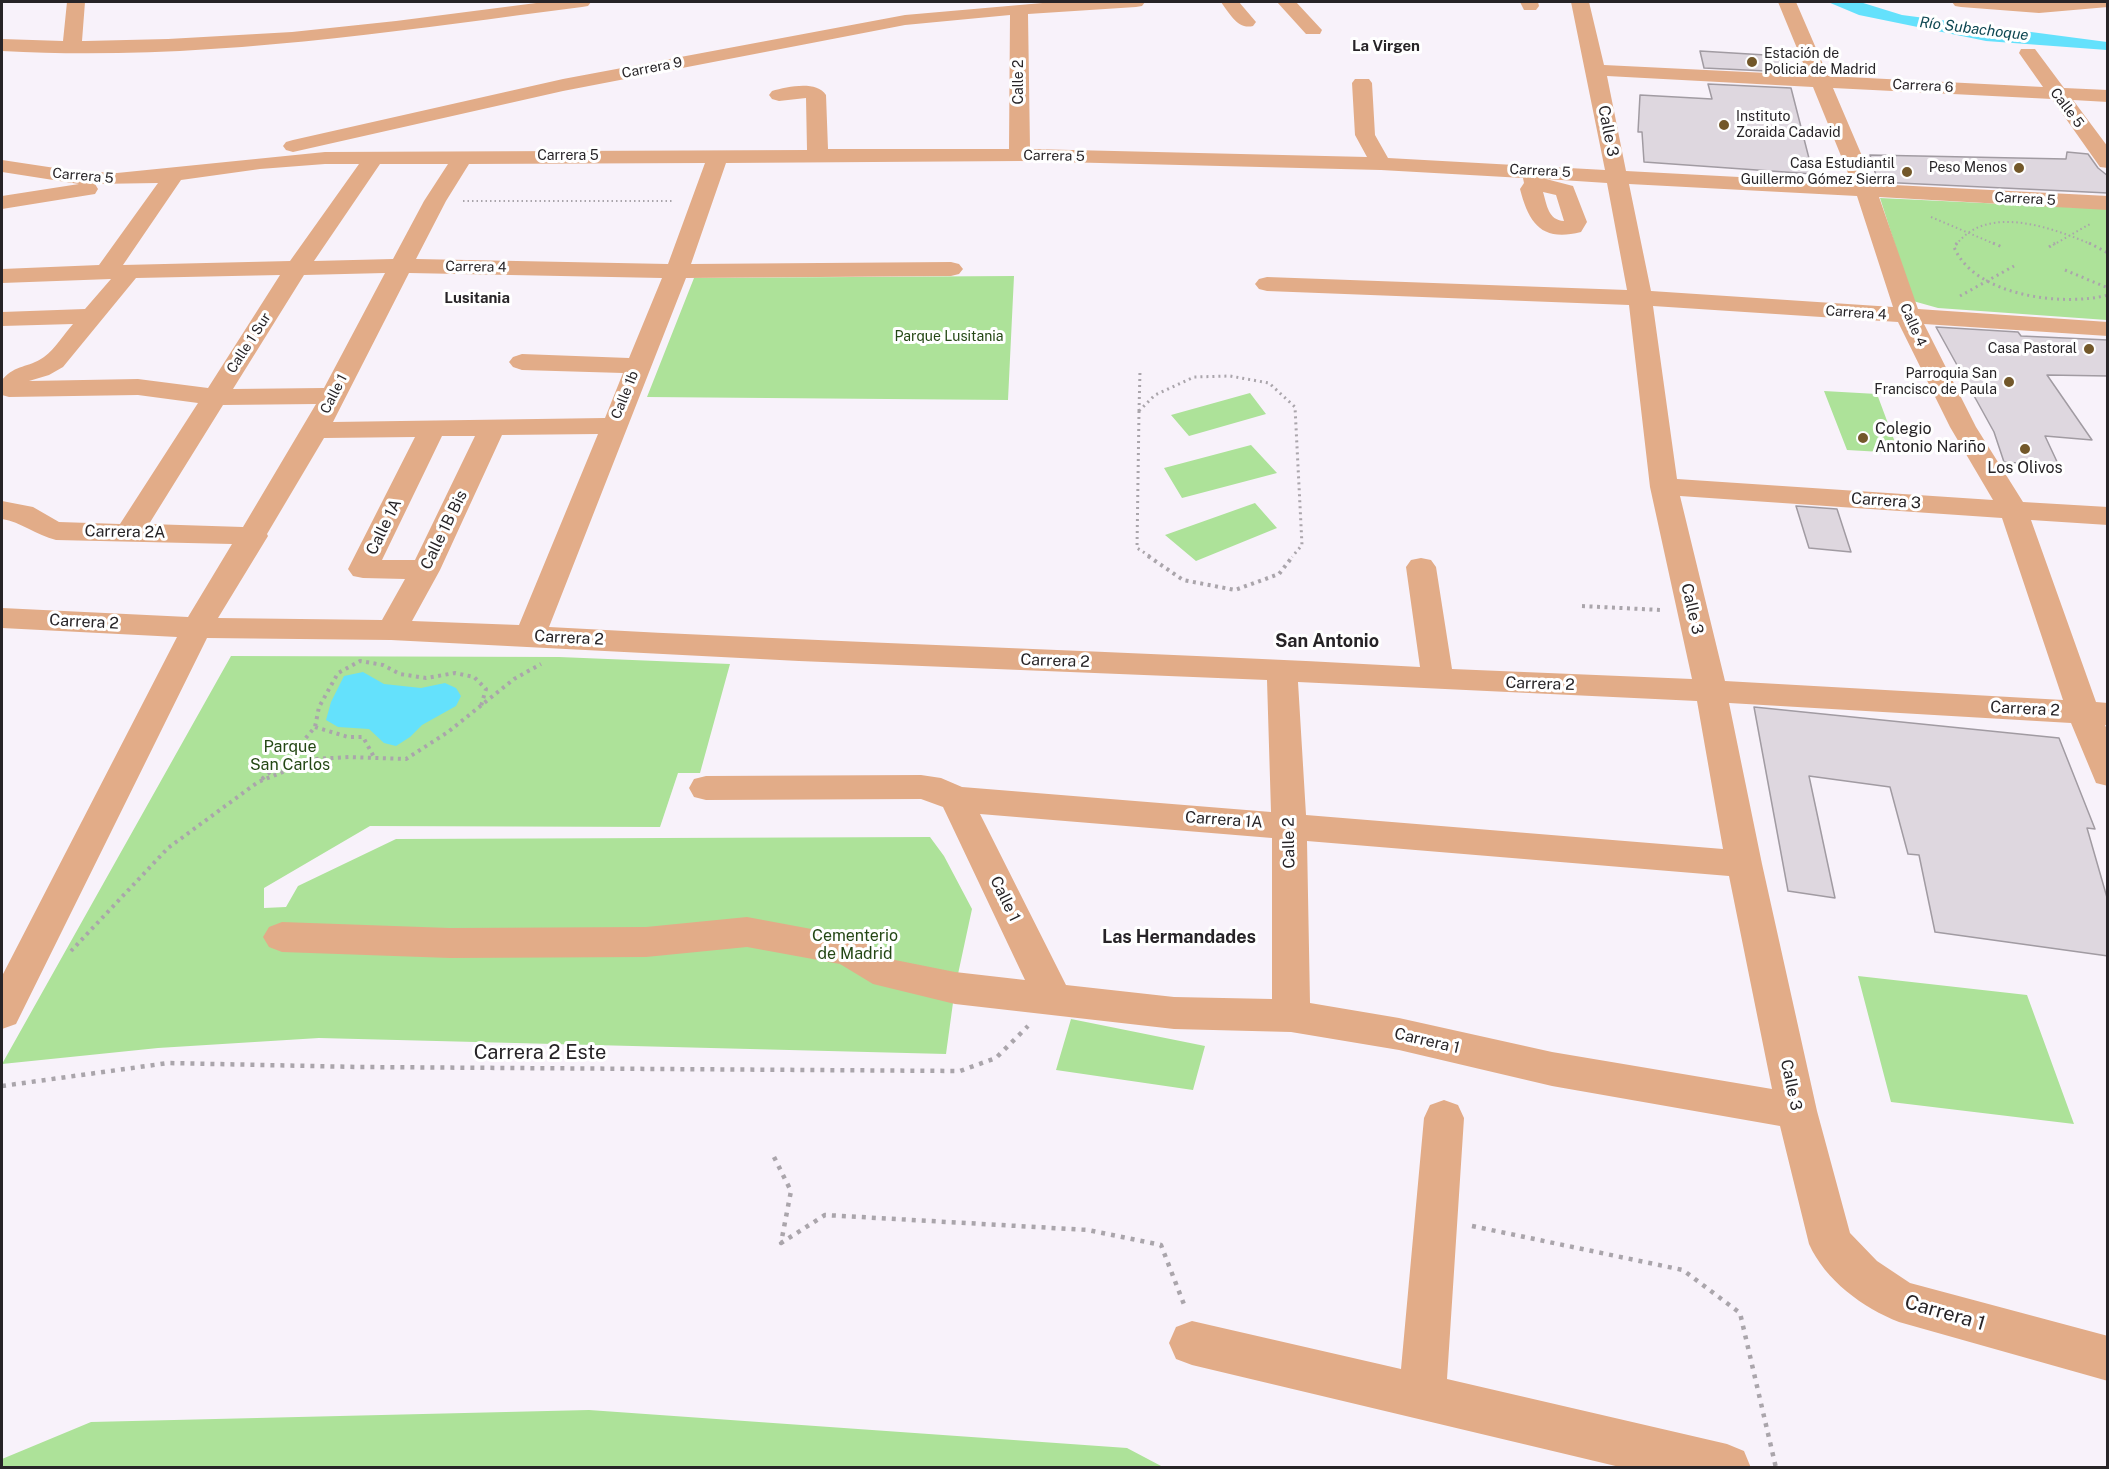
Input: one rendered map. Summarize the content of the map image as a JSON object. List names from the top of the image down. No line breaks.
{"streets":{"street":["Carrera 9","Calle 2","Carrera 6","Calle 5","Calle 3","Carrera 5","Carrera 4","Calle 4","Calle 1 Sur","Calle 1","Calle 1b","Carrera 3","Calle 1A","Calle 1B Bis","Carrera 2A","Carrera 2","Carrera 1A","Carrera 1"],"path":["Carrera 2 Este"]},"crossings":[["Carrera 9","Calle 2"],["Carrera 9","Carrera 5"],["Calle 2","Carrera 5"],["Calle 2","Carrera 2"],["Calle 2","Carrera 1A"],["Calle 2","Carrera 1"],["Carrera 6","Calle 5"],["Carrera 6","Calle 3"],["Carrera 6","Calle 4"],["Calle 3","Carrera 5"],["Calle 3","Carrera 4"],["Calle 3","Carrera 3"],["Calle 3","Carrera 2"],["Calle 3","Carrera 1A"],["Calle 3","Carrera 1"],["Carrera 5","Calle 4"],["Carrera 5","Calle 1 Sur"],["Carrera 5","Calle 1"],["Carrera 5","Calle 1b"],["Carrera 4","Calle 4"],["Carrera 4","Calle 1 Sur"],["Carrera 4","Calle 1"],["Carrera 4","Calle 1b"],["Calle 4","Carrera 3"],["Calle 4","Carrera 2"],["Calle 1 Sur","Carrera 2A"],["Calle 1","Carrera 2A"],["Calle 1","Carrera 2"],["Calle 1","Carrera 1A"],["Calle 1","Carrera 1"],["Calle 1","Carrera 2 Este"],["Calle 1b","Carrera 2"],["Calle 1A","Calle 1B Bis"],["Calle 1B Bis","Carrera 2"],["Carrera 1","Carrera 2 Este"]],"districts":["La Virgen","Lusitania","San Antonio","Las Hermandades"],"water":["Río Subachoque"],"parks":["Parque Lusitania","Parque San Carlos","Cementerio de Madrid"],"places":["Estación de Policia de Madrid","Instituto Zoraida Cadavid","Peso Menos","Casa Estudiantil Guillermo Gómez Sierra","Casa Pastoral","Parroquia San Francisco de Paula","Colegio Antonio Nariño","Los Olivos"]}
